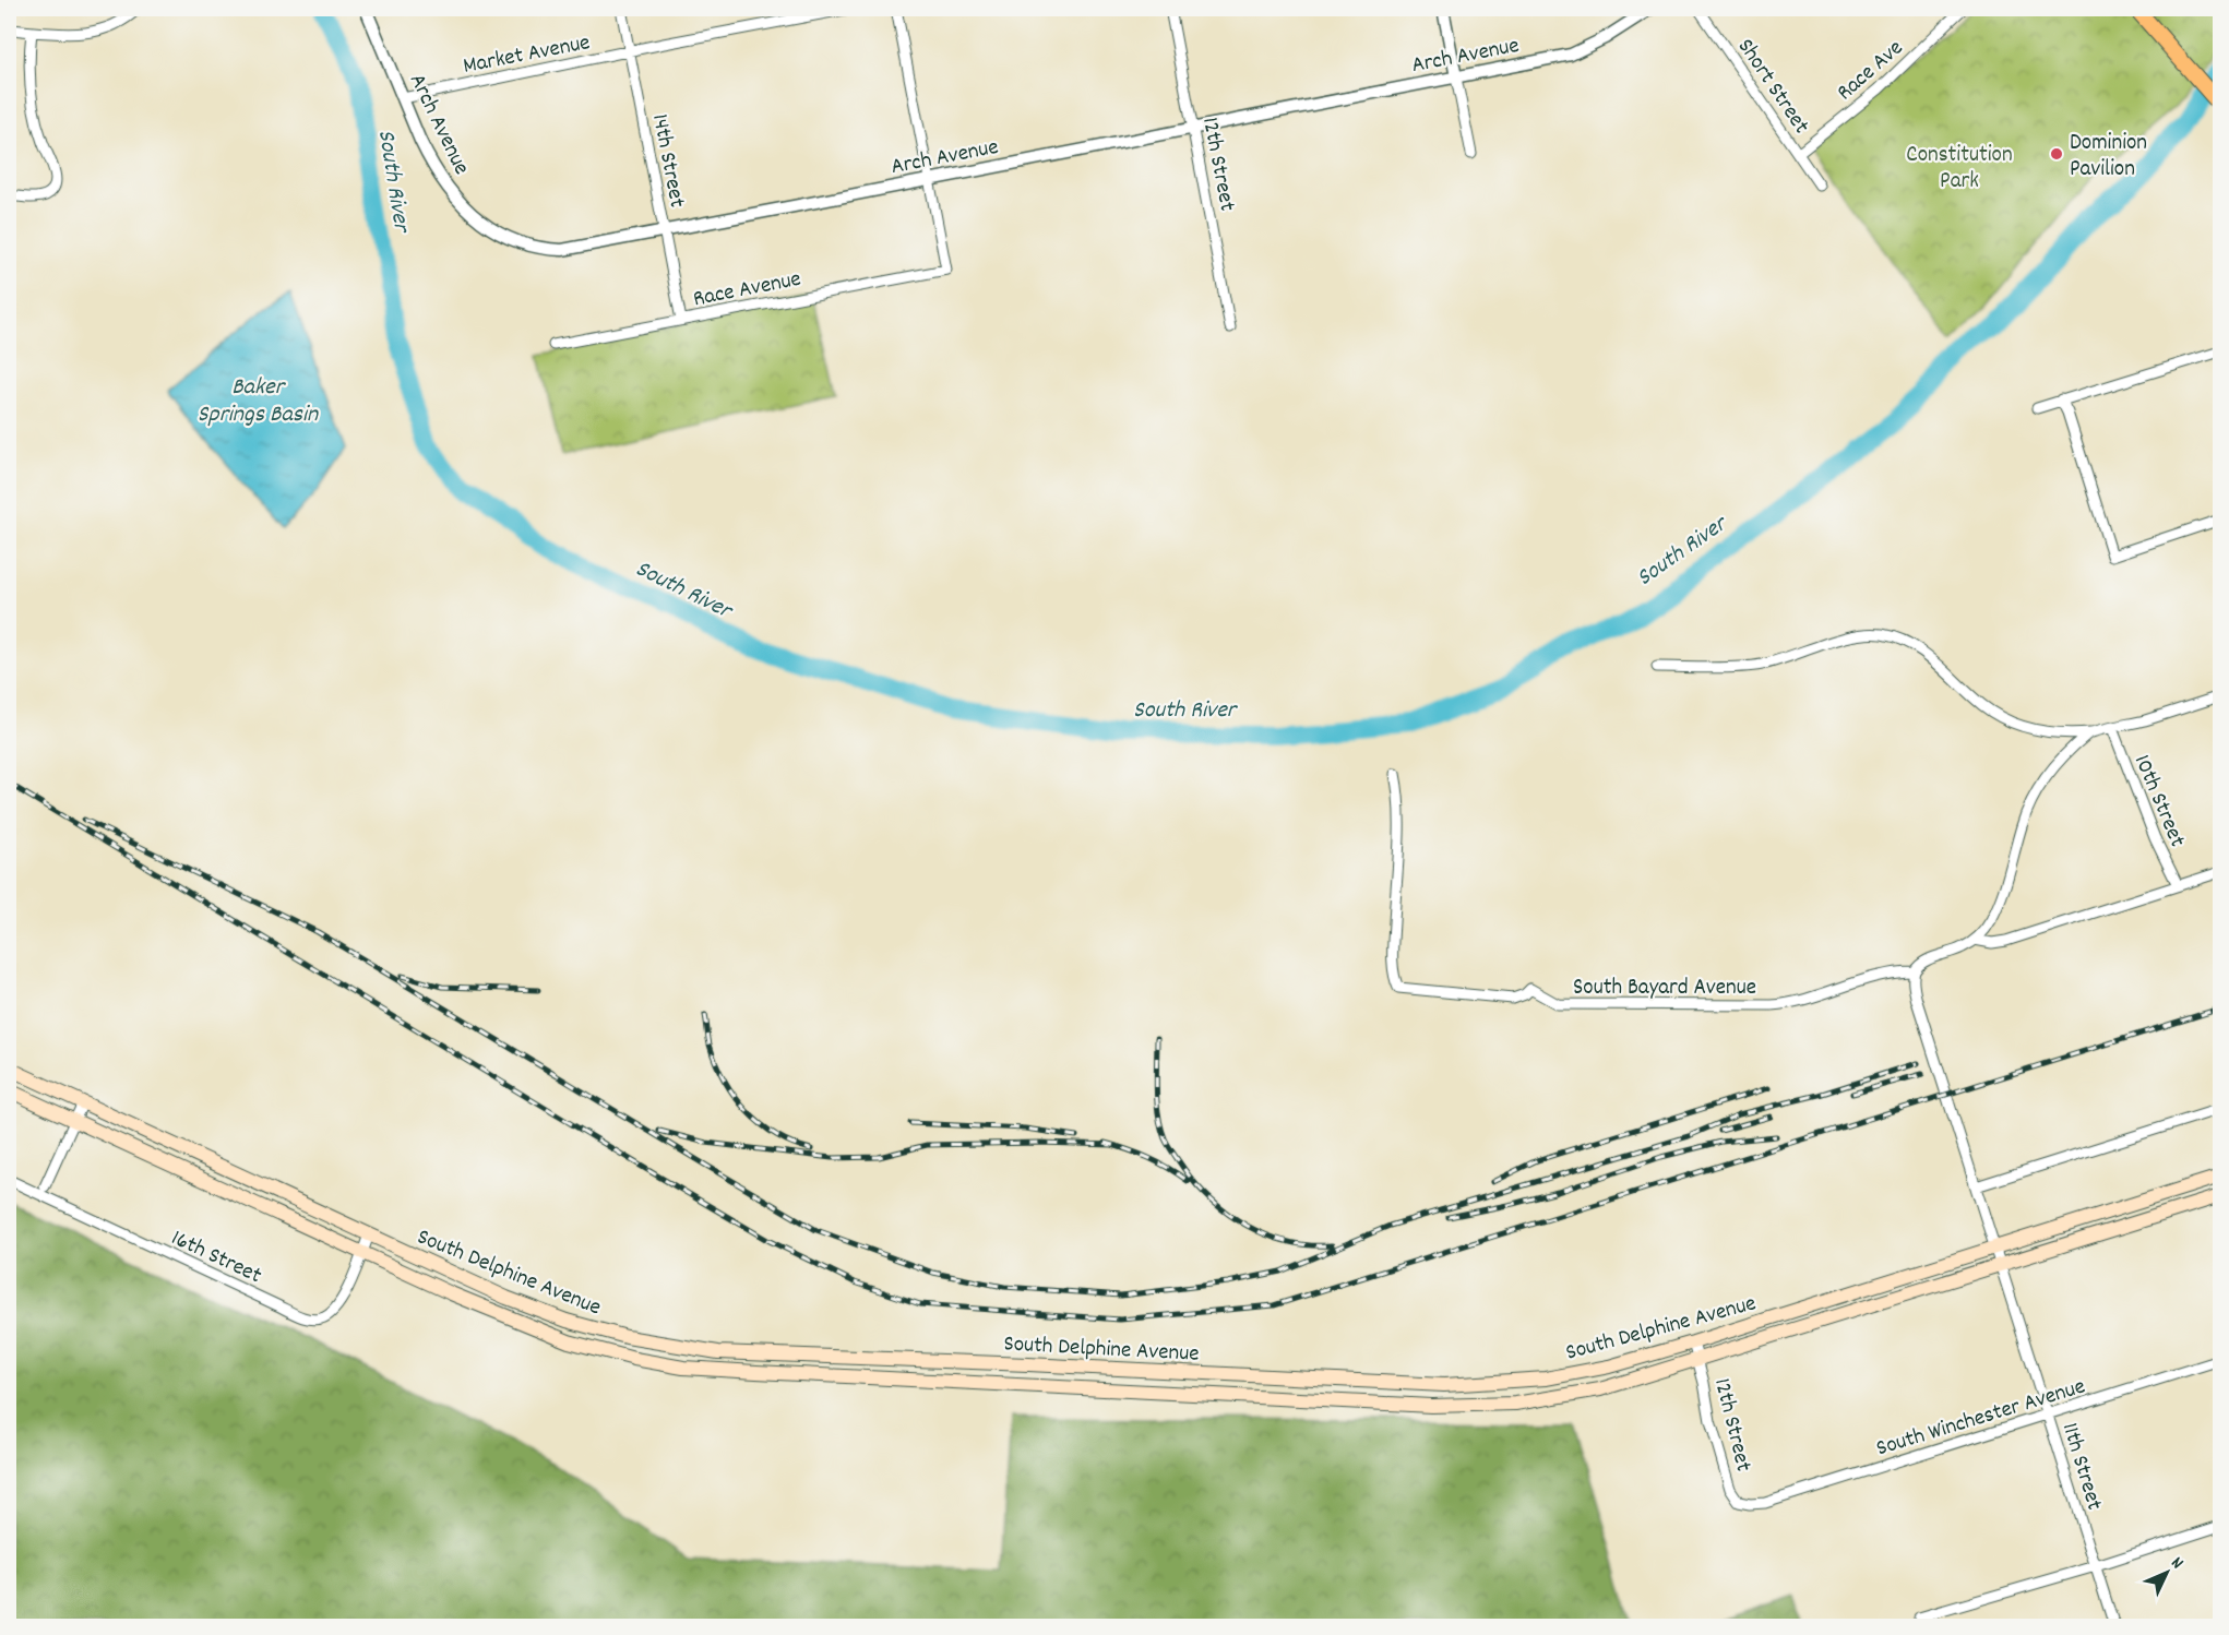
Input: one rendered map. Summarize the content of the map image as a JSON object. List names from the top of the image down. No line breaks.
{"streets":{"main road":["South Delphine Avenue"],"street":["Market Avenue","Arch Avenue","Race Ave","Short Street","14th Street","12th Street","Race Avenue","10th Street","South Bayard Avenue","16th Street","South Winchester Avenue","11th Street"]},"crossings":[["Market Avenue","Arch Avenue"],["Market Avenue","14th Street"],["Arch Avenue","14th Street"],["Arch Avenue","12th Street"],["Arch Avenue","Race Avenue"],["Race Ave","Short Street"],["14th Street","Race Avenue"],["12th Street","South Delphine Avenue"],["12th Street","South Winchester Avenue"],["10th Street","South Bayard Avenue"],["16th Street","South Delphine Avenue"],["South Delphine Avenue","11th Street"],["South Winchester Avenue","11th Street"]],"water":["South River","Baker Springs Basin"],"parks":["Constitution Park"],"places":["Dominion Pavilion"],"north":"top right"}
